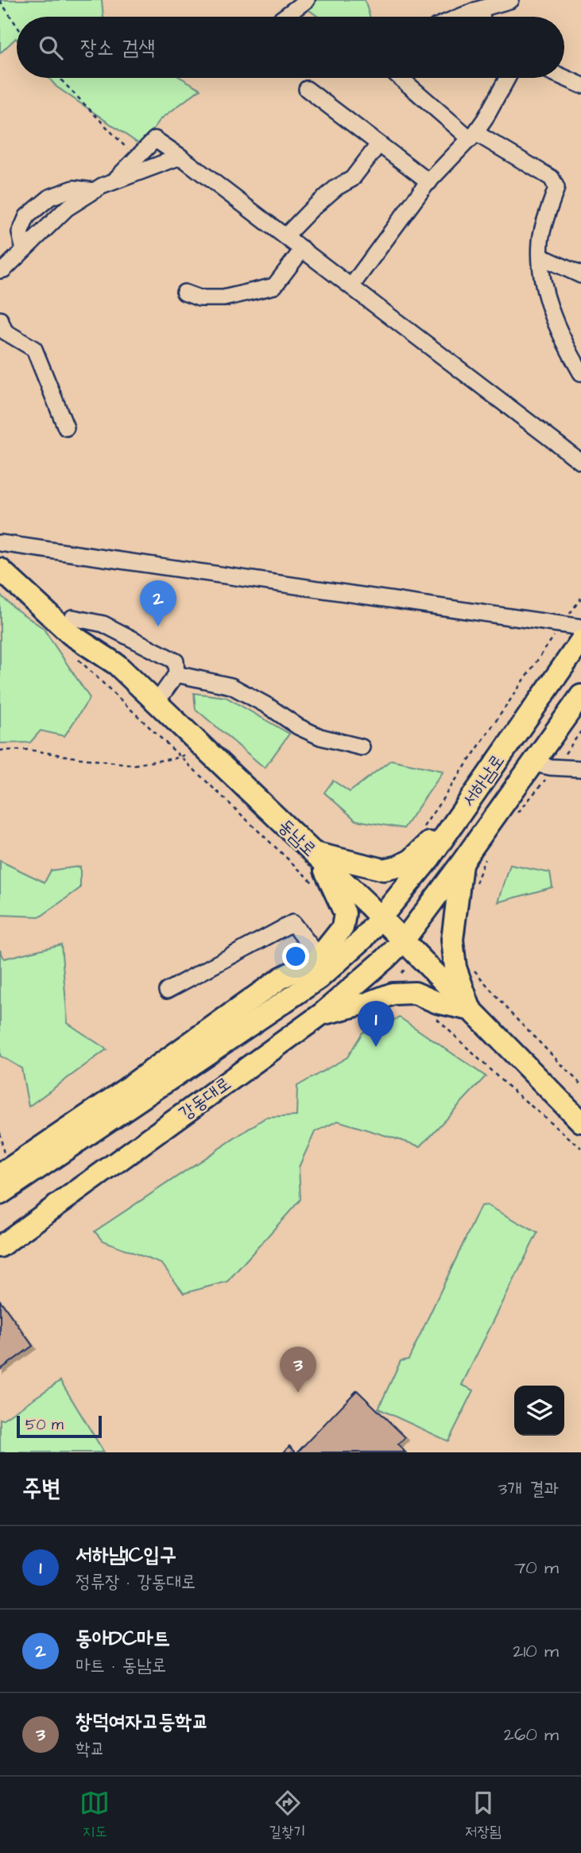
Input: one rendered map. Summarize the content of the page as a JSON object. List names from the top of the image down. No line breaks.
{"streets":{"main road":["서하남로","동남로","강동대로"]},"crossings":[["서하남로","동남로"],["서하남로","강동대로"],["동남로","강동대로"]],"scale_bar":"50 m","page":{"search":"장소 검색","pins":["2","1","3"],"scale":"50 m","heading":["주변","3개 결과"],"list":[{"mark":"1","name":"서하남IC입구","note":"정류장 · 강동대로","value":"70 m"},{"mark":"2","name":"동아DC마트","note":"마트 · 동남로","value":"210 m"},{"mark":"3","name":"창덕여자고등학교","note":"학교","value":"260 m"}],"nav":["지도","길찾기","저장됨"]}}
